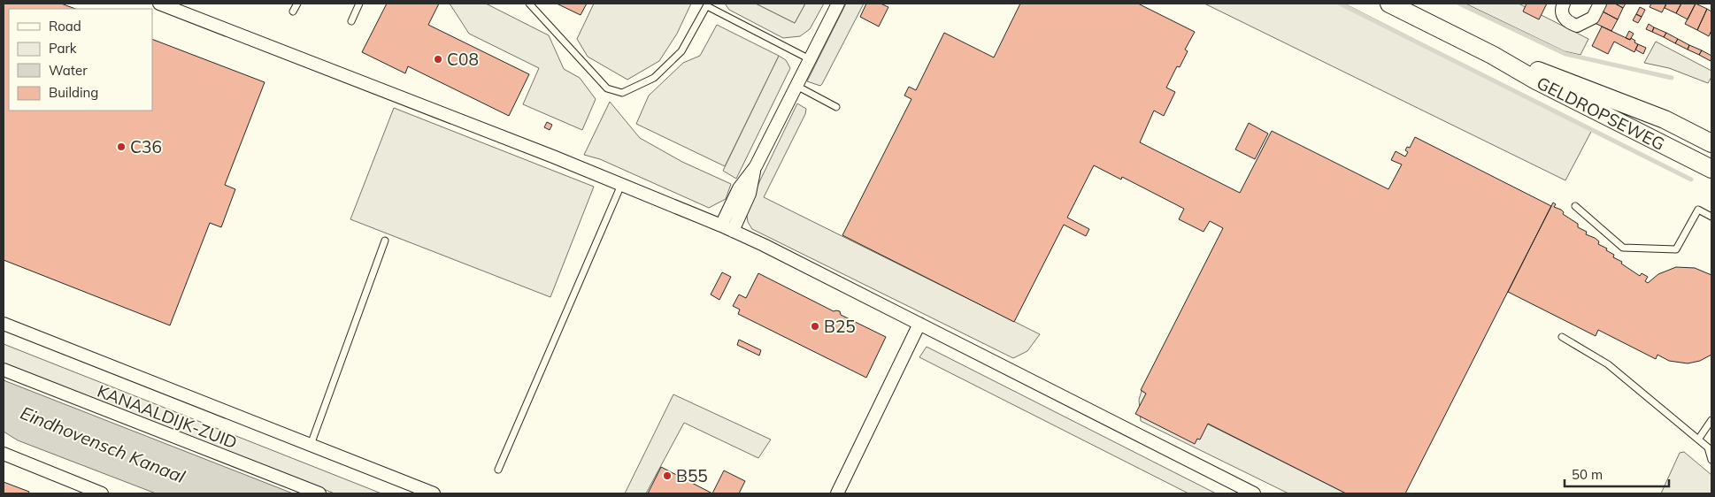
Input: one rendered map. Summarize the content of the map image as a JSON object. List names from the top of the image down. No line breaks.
{"streets":{"main road":["GELDROPSEWEG"],"street":["KANAALDIJK-ZUID"]},"water":["Eindhovensch Kanaal"],"places":["C08","C36","B25","B55"],"legend":["Road","Park","Water","Building"],"scale_bar":"50 m"}
